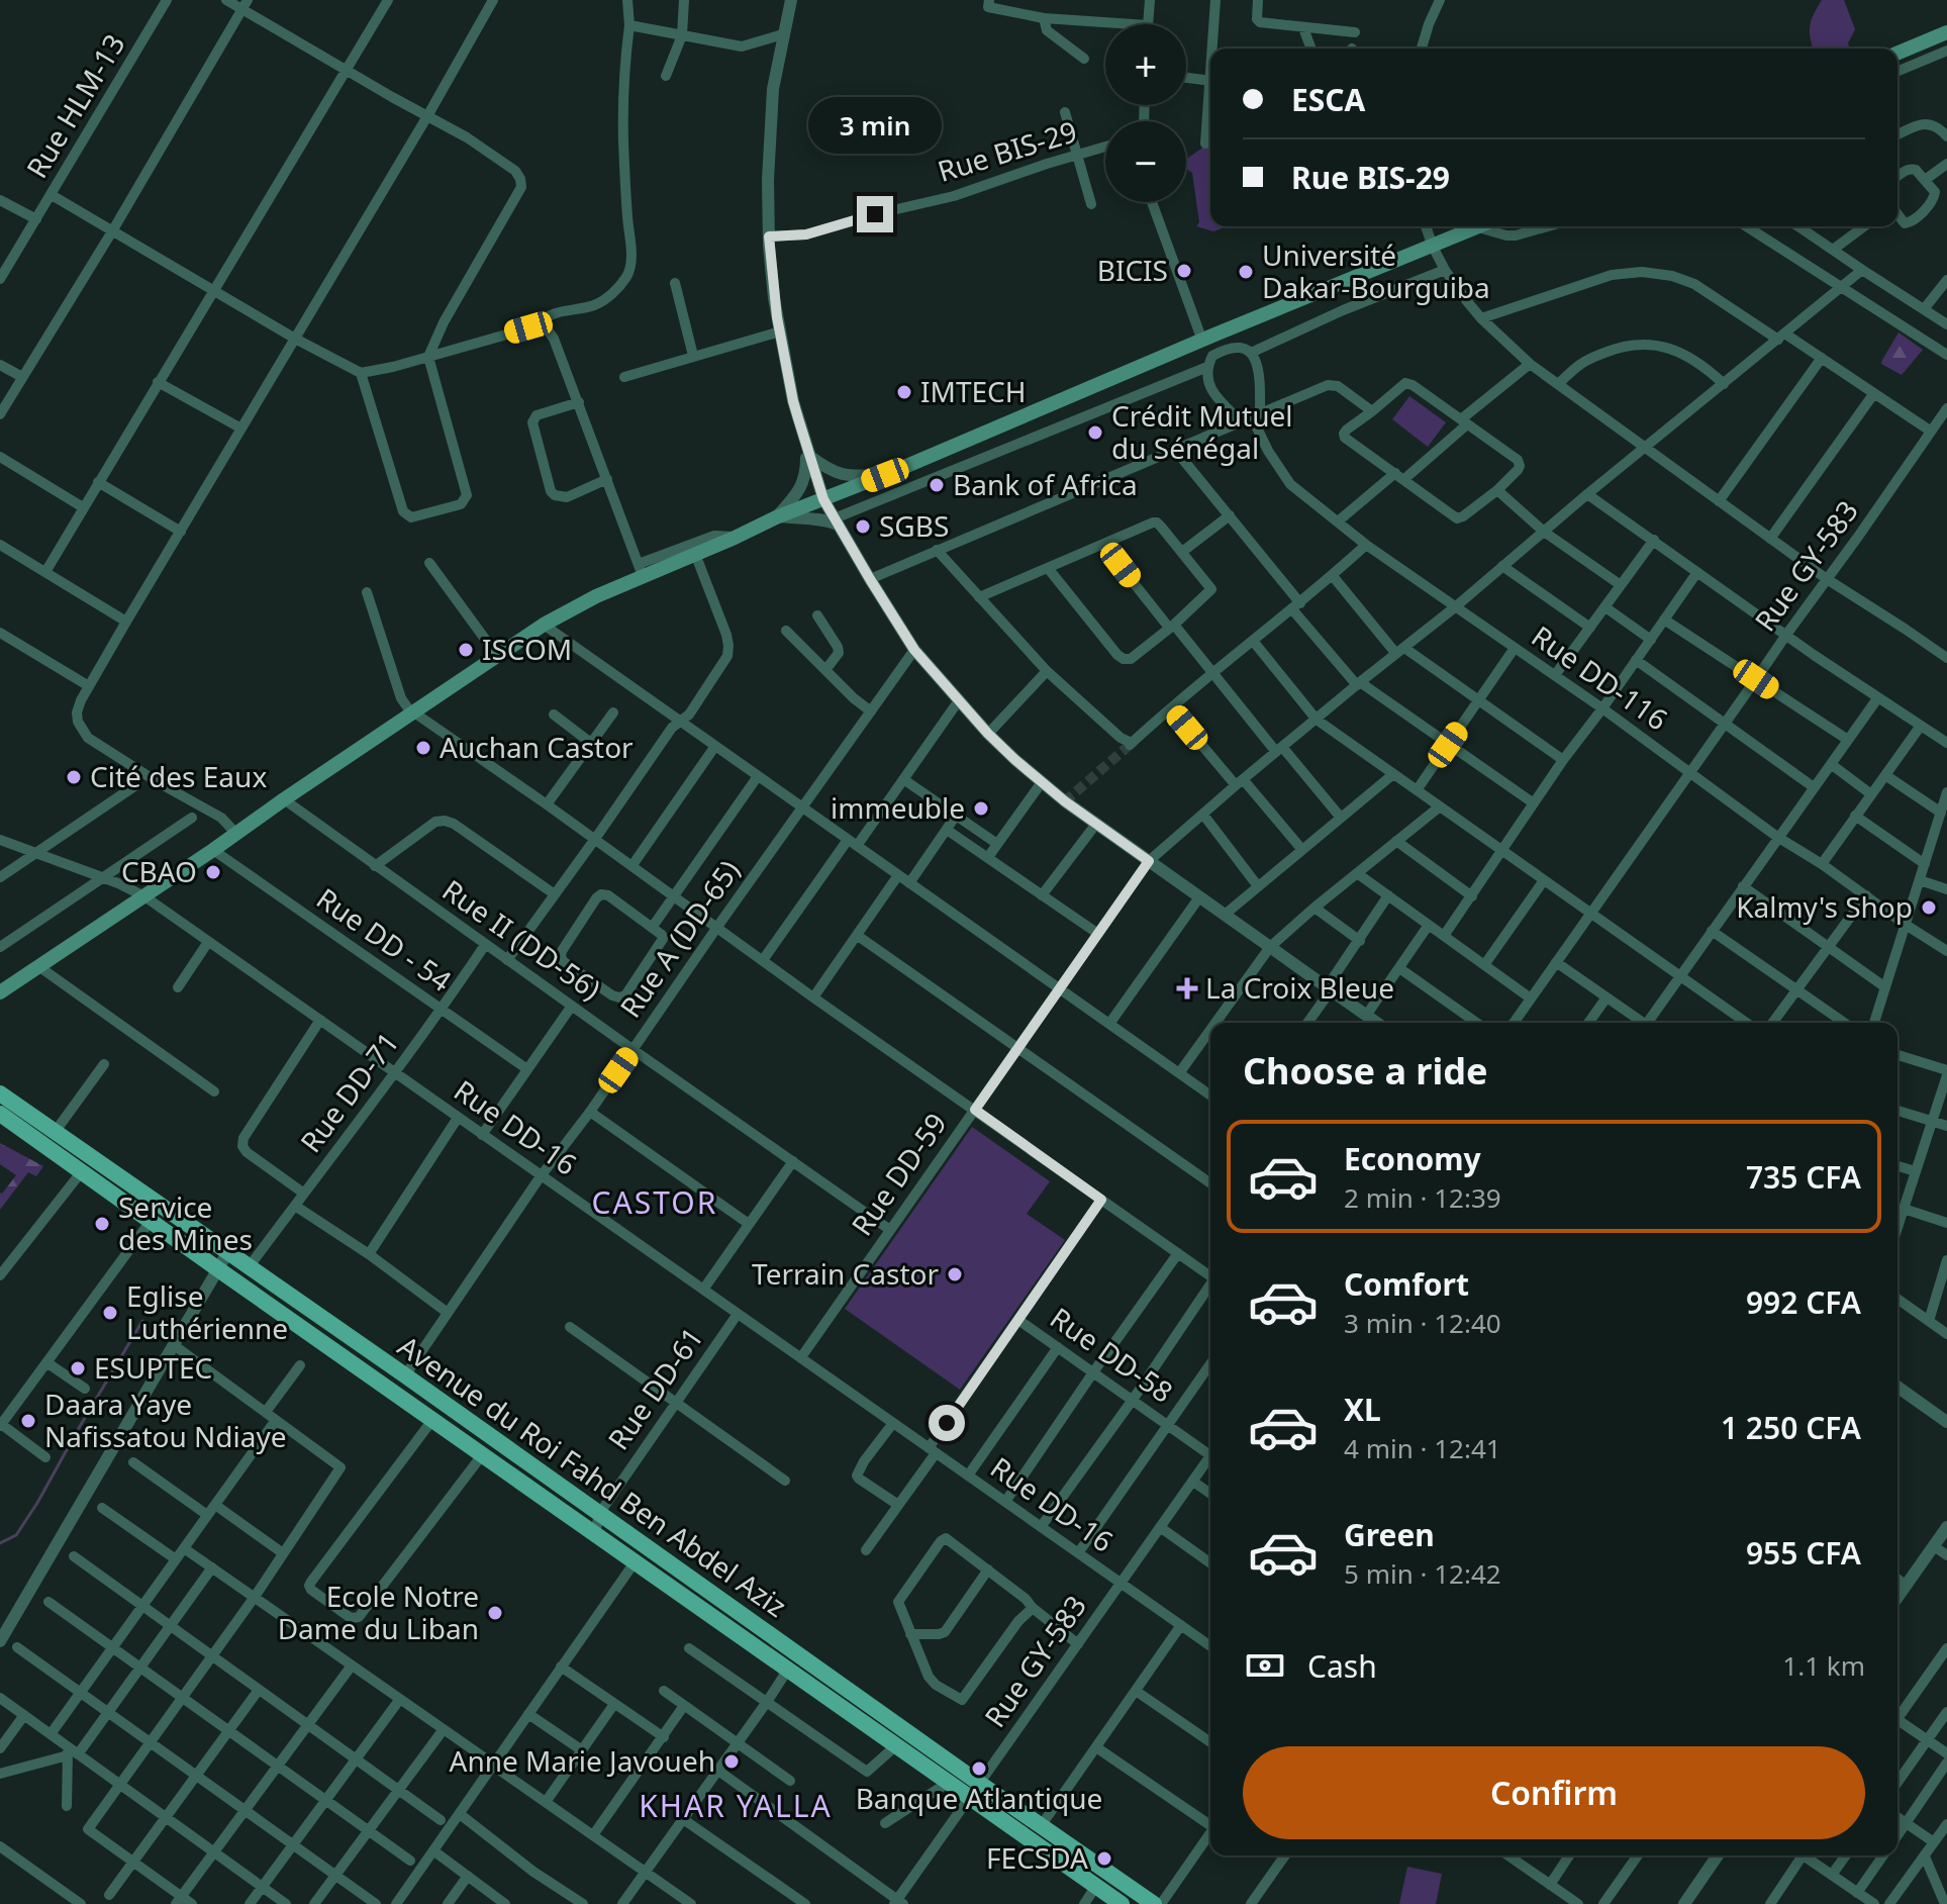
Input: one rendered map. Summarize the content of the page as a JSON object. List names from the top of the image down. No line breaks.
{"streets":{"main road":["Avenue du Roi Fahd Ben Abdel Aziz"],"street":["Rue HLM-13","Rue BIS-29","Rue GY-583","Rue DD-116","Rue A (DD-65)","Rue DD - 54","Rue II (DD-56)","Rue DD-71","Rue DD-16","Rue DD-59","Rue DD-58","Rue DD-61"]},"crossings":[["Rue GY-583","Rue DD-116"],["Rue GY-583","Rue DD-16"],["Rue GY-583","Avenue du Roi Fahd Ben Abdel Aziz"],["Rue DD-116","Rue DD-59"],["Rue A (DD-65)","Rue II (DD-56)"],["Rue A (DD-65)","Rue DD-16"],["Rue A (DD-65)","Avenue du Roi Fahd Ben Abdel Aziz"],["Rue DD - 54","Rue DD-71"],["Rue II (DD-56)","Rue DD-71"],["Rue II (DD-56)","Rue DD-59"],["Rue DD-71","Rue DD-16"],["Rue DD-71","Avenue du Roi Fahd Ben Abdel Aziz"],["Rue DD-16","Rue DD-59"],["Rue DD-16","Rue DD-61"],["Rue DD-61","Avenue du Roi Fahd Ben Abdel Aziz"]],"districts":["CASTOR","KHAR YALLA"],"places":{"other":["BICIS","Université Dakar-Bourguiba","IMTECH","Crédit Mutuel du Sénégal","Bank of Africa","SGBS","ISCOM","Auchan Castor","Cité des Eaux","immeuble","CBAO","Kalmy's Shop","Service des Mines","Terrain Castor","Eglise Luthérienne","ESUPTEC","Daara Yaye Nafissatou Ndiaye","Ecole Notre Dame du Liban","Anne Marie Javoueh","Banque Atlantique","FECSDA"],"health":["La Croix Bleue"]},"page":{"map_buttons":["+","−"],"banner":["ESCA","Rue BIS-29"],"bubble":"3 min","heading":"Choose a ride","list":[{"name":"Economy","note":"2 min · 12:39","value":"735 CFA"},{"name":"Comfort","note":"3 min · 12:40","value":"992 CFA"},{"name":"XL","note":"4 min · 12:41","value":"1 250 CFA"},{"name":"Green","note":"5 min · 12:42","value":"955 CFA"}],"pay":["Cash","1.1 km"],"buttons":"Confirm"}}
